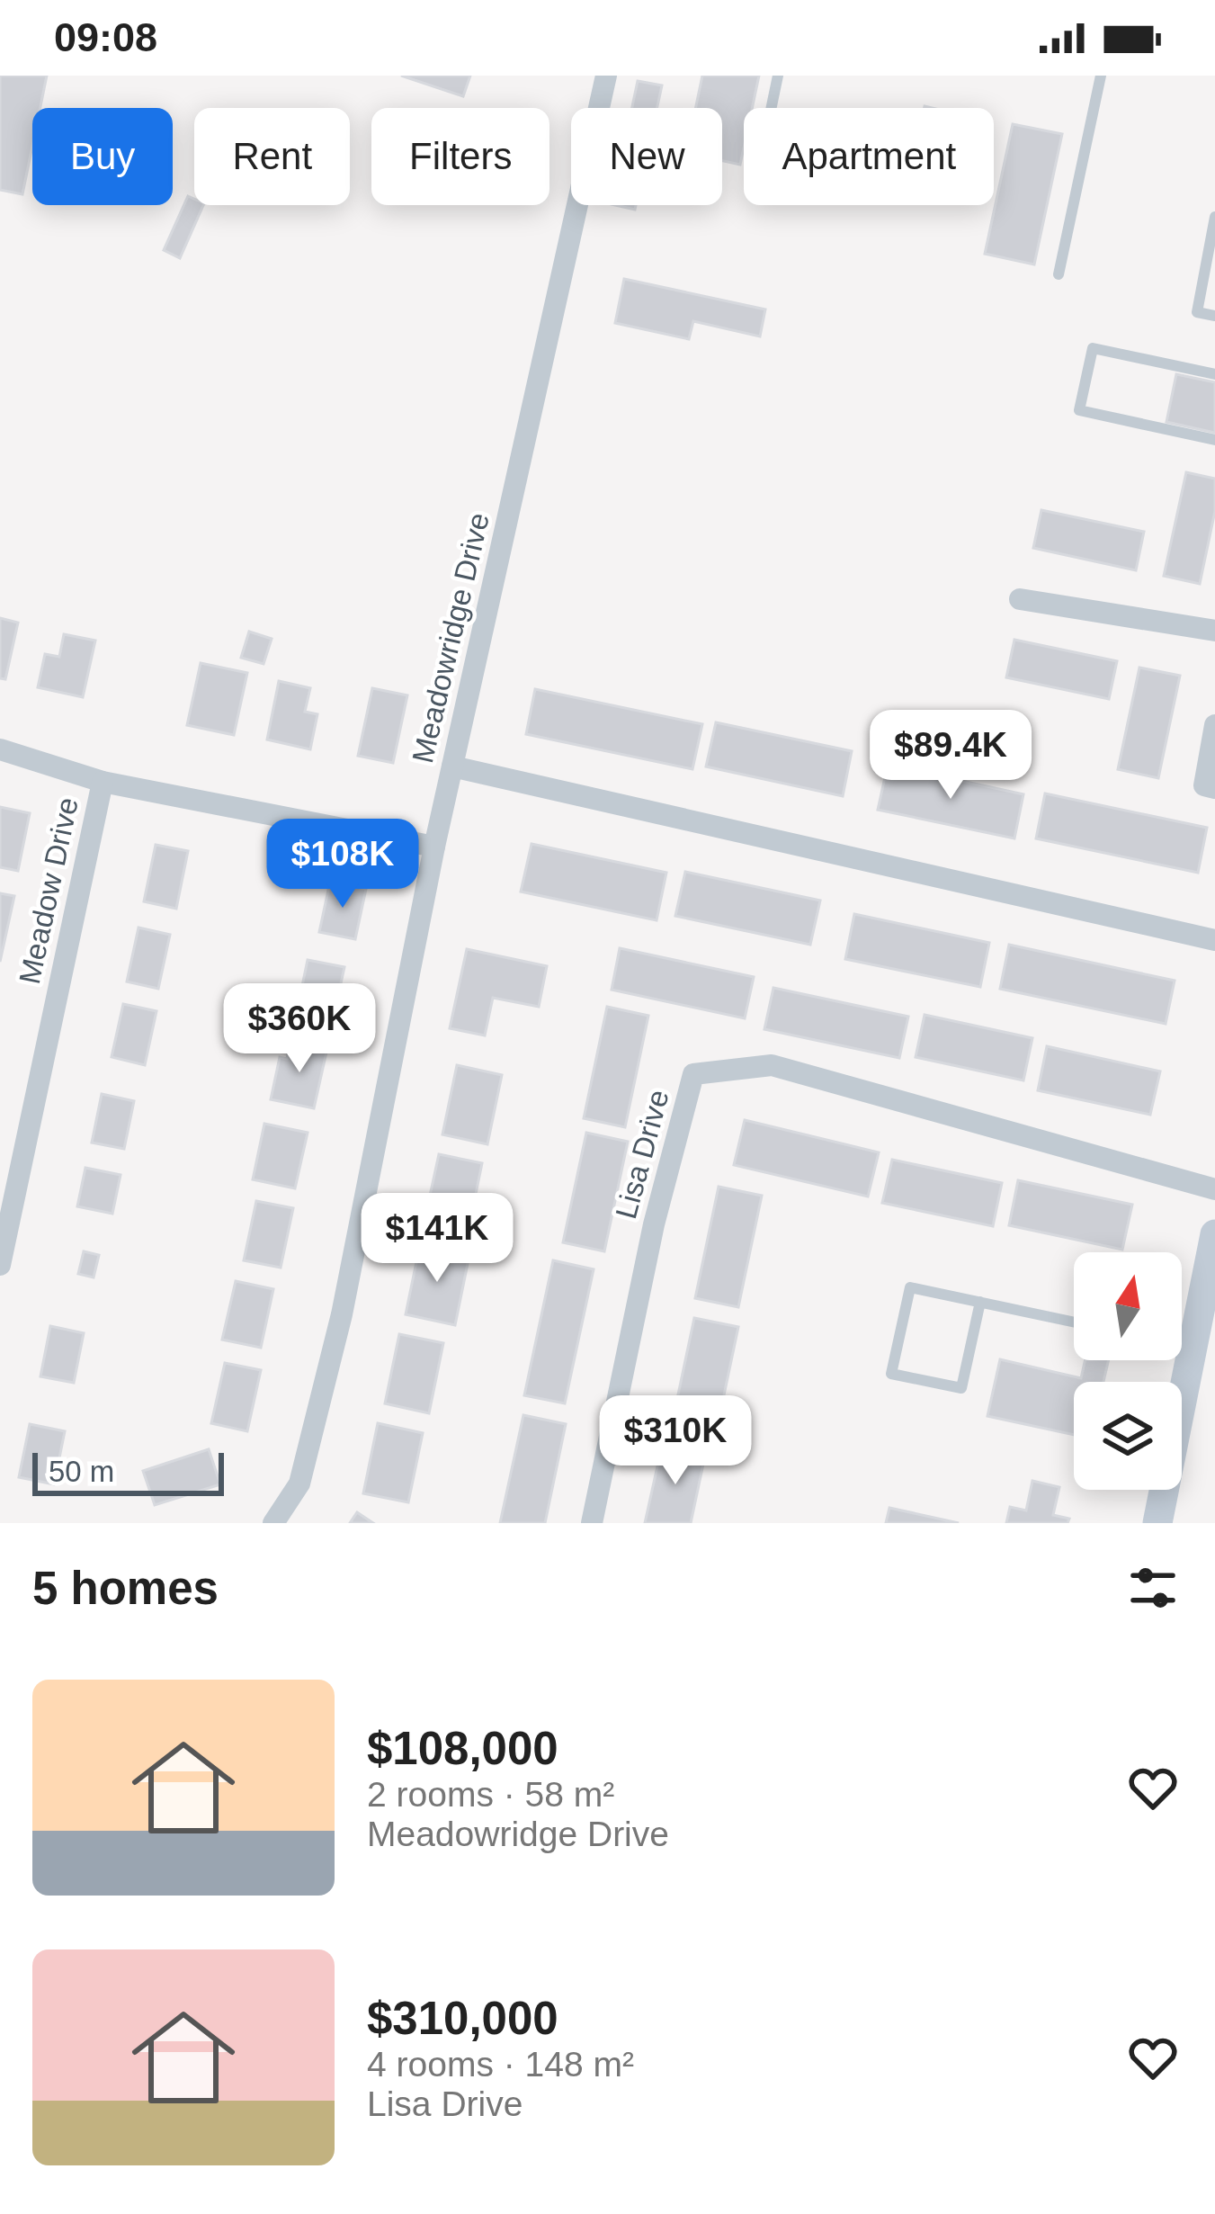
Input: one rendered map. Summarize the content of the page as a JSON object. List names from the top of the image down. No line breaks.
{"streets":{"street":["Meadowridge Drive","Meadow Drive","Lisa Drive"]},"scale_bar":"50 m","north":"top","page":{"status":"09:08","chip":["Buy","Rent","Filters","New","Apartment"],"price":["$89.4K","$108K","$360K","$141K","$310K"],"scale":"50 m","heading":"5 homes","list":[{"name":"$108,000","note":"2 rooms · 58 m² · Meadowridge Drive"},{"name":"$310,000","note":"4 rooms · 148 m² · Lisa Drive"}]}}
